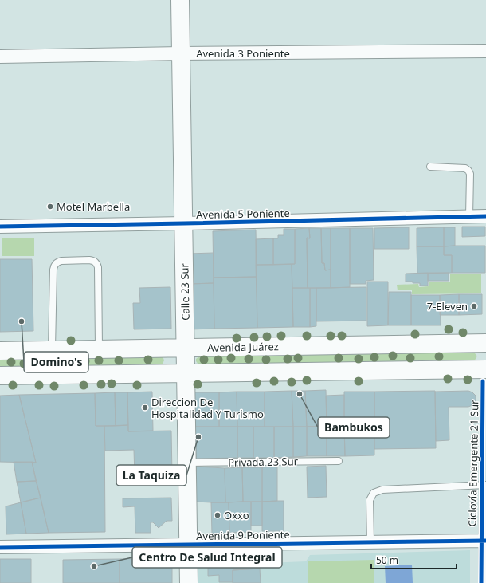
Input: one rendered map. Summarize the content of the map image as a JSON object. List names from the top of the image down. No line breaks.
{"streets":{"main road":["Calle 23 Sur","Avenida Juárez"],"street":["Avenida 3 Poniente","Avenida 5 Poniente","Avenida 9 Poniente"],"lane":["Privada 23 Sur"],"cycle path":["Ciclovía Emergente 21 Sur"]},"crossings":[["Avenida 3 Poniente","Calle 23 Sur"],["Avenida 5 Poniente","Calle 23 Sur"],["Calle 23 Sur","Avenida Juárez"],["Calle 23 Sur","Privada 23 Sur"],["Calle 23 Sur","Avenida 9 Poniente"]],"places":["Motel Marbella","7-Eleven","Domino's","Bambukos","Direccion De Hospitalidad Y Turismo","La Taquiza","Oxxo","Centro De Salud Integral"],"scale_bar":"50 m"}
